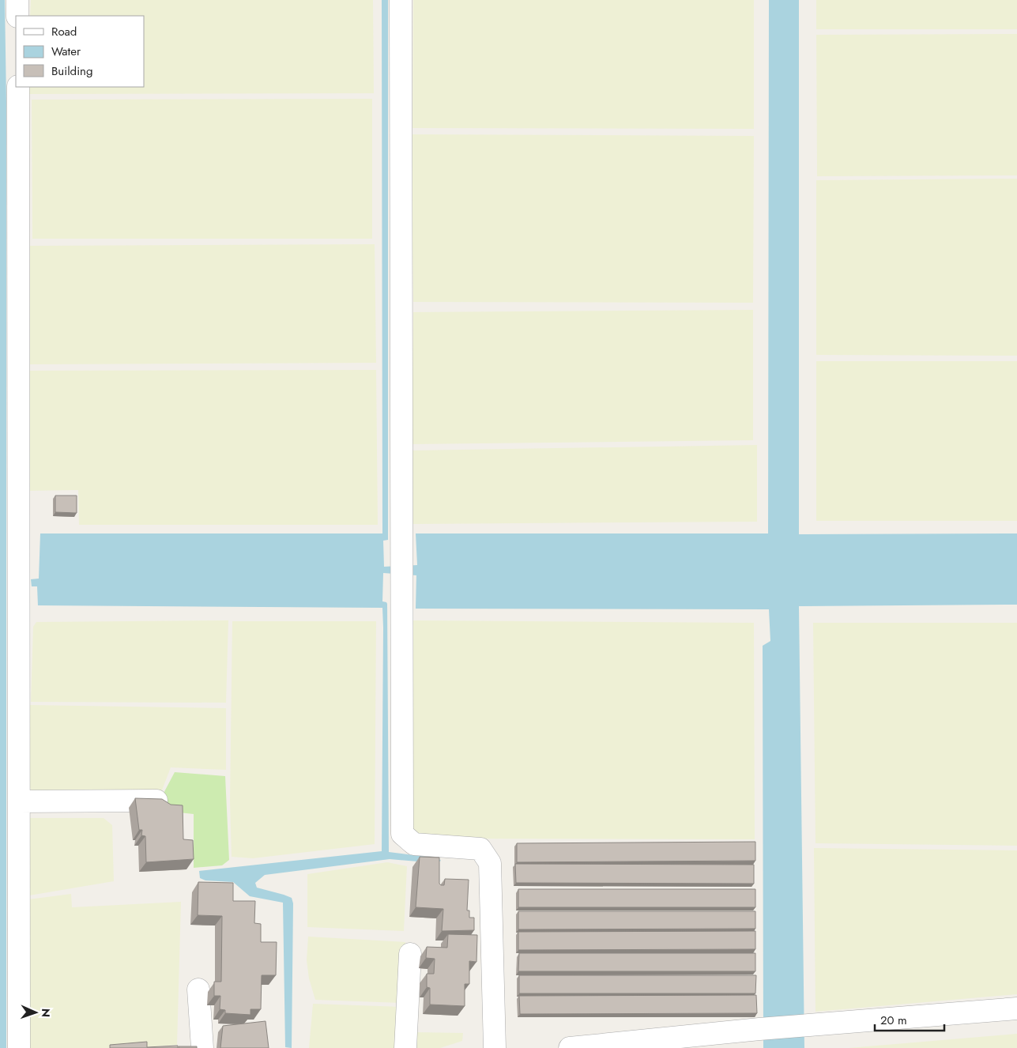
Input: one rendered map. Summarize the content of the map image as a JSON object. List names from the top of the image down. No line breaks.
{"legend":["Road","Water","Building"],"scale_bar":"20 m","north":"right"}
